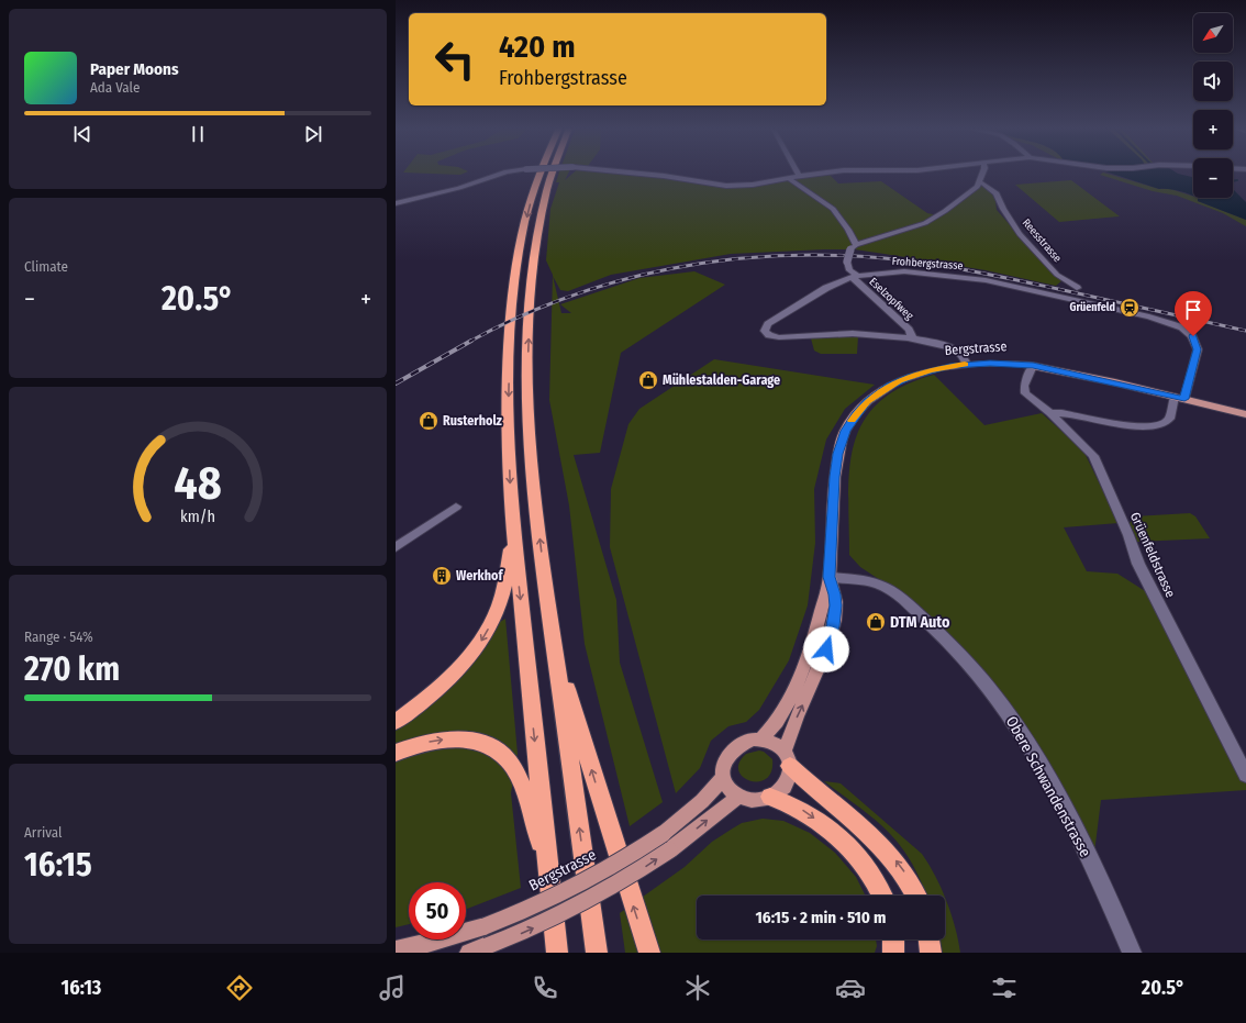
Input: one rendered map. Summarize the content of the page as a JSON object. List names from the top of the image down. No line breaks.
{"streets":{"main road":["Bergstrasse"],"street":["Reesstrasse","Frohbergstrasse","Eselzopfweg","Grüenfeldstrasse","Obere Schwandenstrasse"]},"crossings":[["Frohbergstrasse","Eselzopfweg"],["Frohbergstrasse","Bergstrasse"],["Frohbergstrasse","Grüenfeldstrasse"],["Bergstrasse","Grüenfeldstrasse"],["Bergstrasse","Obere Schwandenstrasse"]],"places":{"station":["Grüenfeld"],"shop":["Mühlestalden-Garage","Rusterholz","DTM Auto"],"building":["Werkhof"]},"north":"bottom left","page":{"map_buttons":["+","−"],"turn":["420 m","Frohbergstrasse"],"song":["Paper Moons","Ada Vale"],"tile":["Climate",["Range · 54%","270 km"],["Arrival","16:15"]],"heat":["−","20.5°","+"],"limit":"50","trip":"16:15 · 2 min · 510 m","tabs":["16:13","20.5°"],"gauge":["48","km/h"]}}
